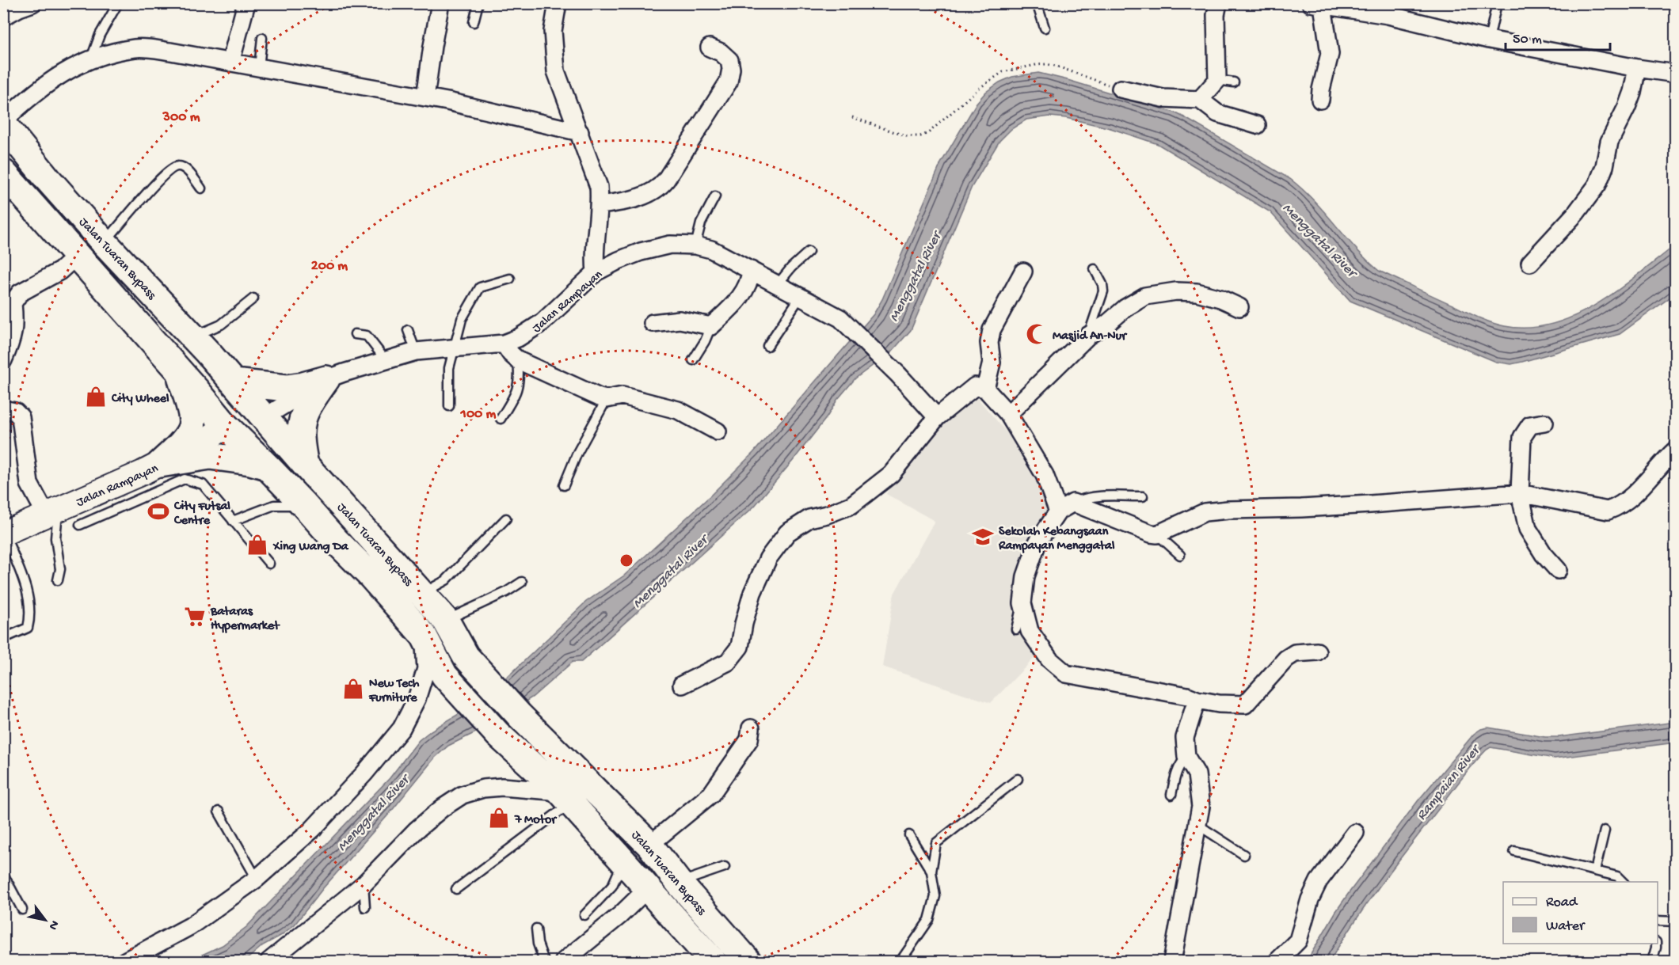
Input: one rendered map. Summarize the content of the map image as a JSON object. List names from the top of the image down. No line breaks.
{"streets":{"highway":["Jalan Tuaran Bypass"],"street":["Jalan Rampayan"]},"crossings":[["Jalan Tuaran Bypass","Jalan Rampayan"]],"water":["Menggatal River","Rampaian River"],"places":{"mosque":["Masjid An-Nur"],"shop":["City Wheel","Xing Wang Da","New Tech Furniture","7 Motor"],"sports":["City Futsal Centre"],"school or university":["Sekolah Kebangsaan Rampayan Menggatal"],"supermarket":["Bataras Hypermarket"]},"legend":["Road","Water"],"scale_bar":"50 m","north":"bottom right","rings":["300 m","200 m","100 m"]}
